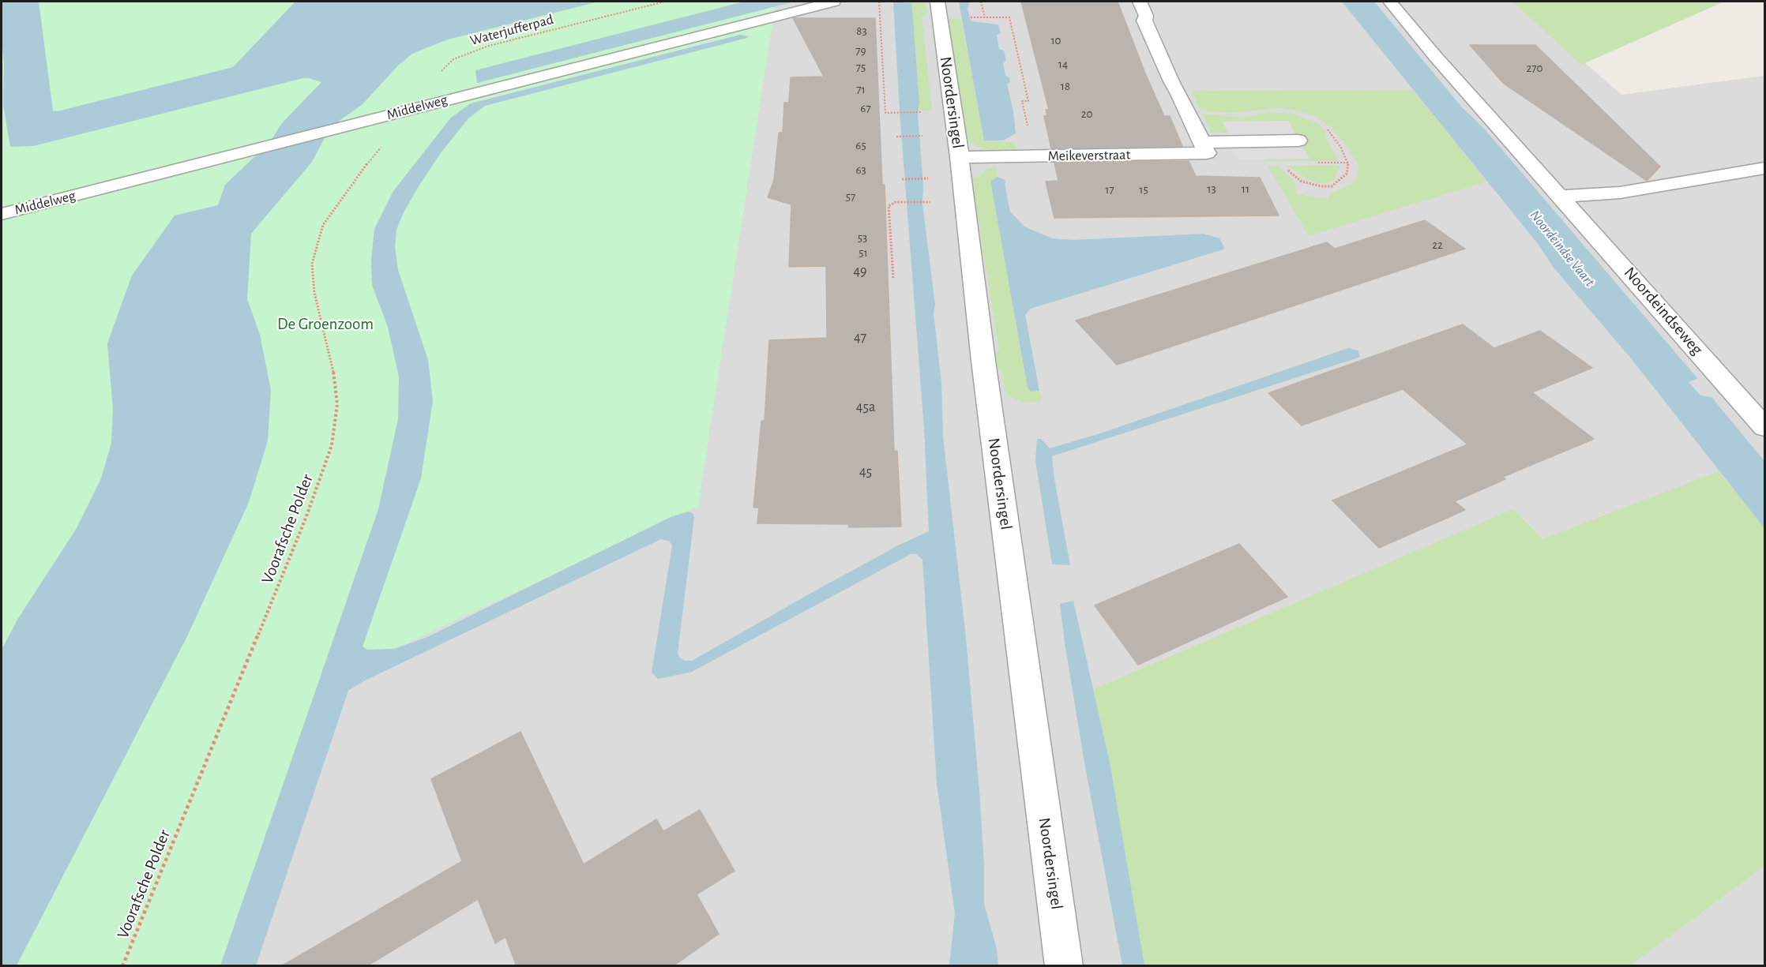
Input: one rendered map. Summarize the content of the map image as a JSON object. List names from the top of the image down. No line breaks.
{"streets":{"street":["Noordersingel","Middelweg","Meikeverstraat","Noordeindseweg"],"path":["Waterjufferpad","Voorafsche Polder"]},"crossings":[["Waterjufferpad","Middelweg"],["Waterjufferpad","Voorafsche Polder"],["Noordersingel","Meikeverstraat"],["Middelweg","Voorafsche Polder"]],"water":["Noordeindse Vaart"],"parks":["De Groenzoom"],"house_numbers":["83","10","79","14","75","270","18","71","67","20","65","63","13","11","17","15","57","53","22","51","49","47","45a","45"]}
